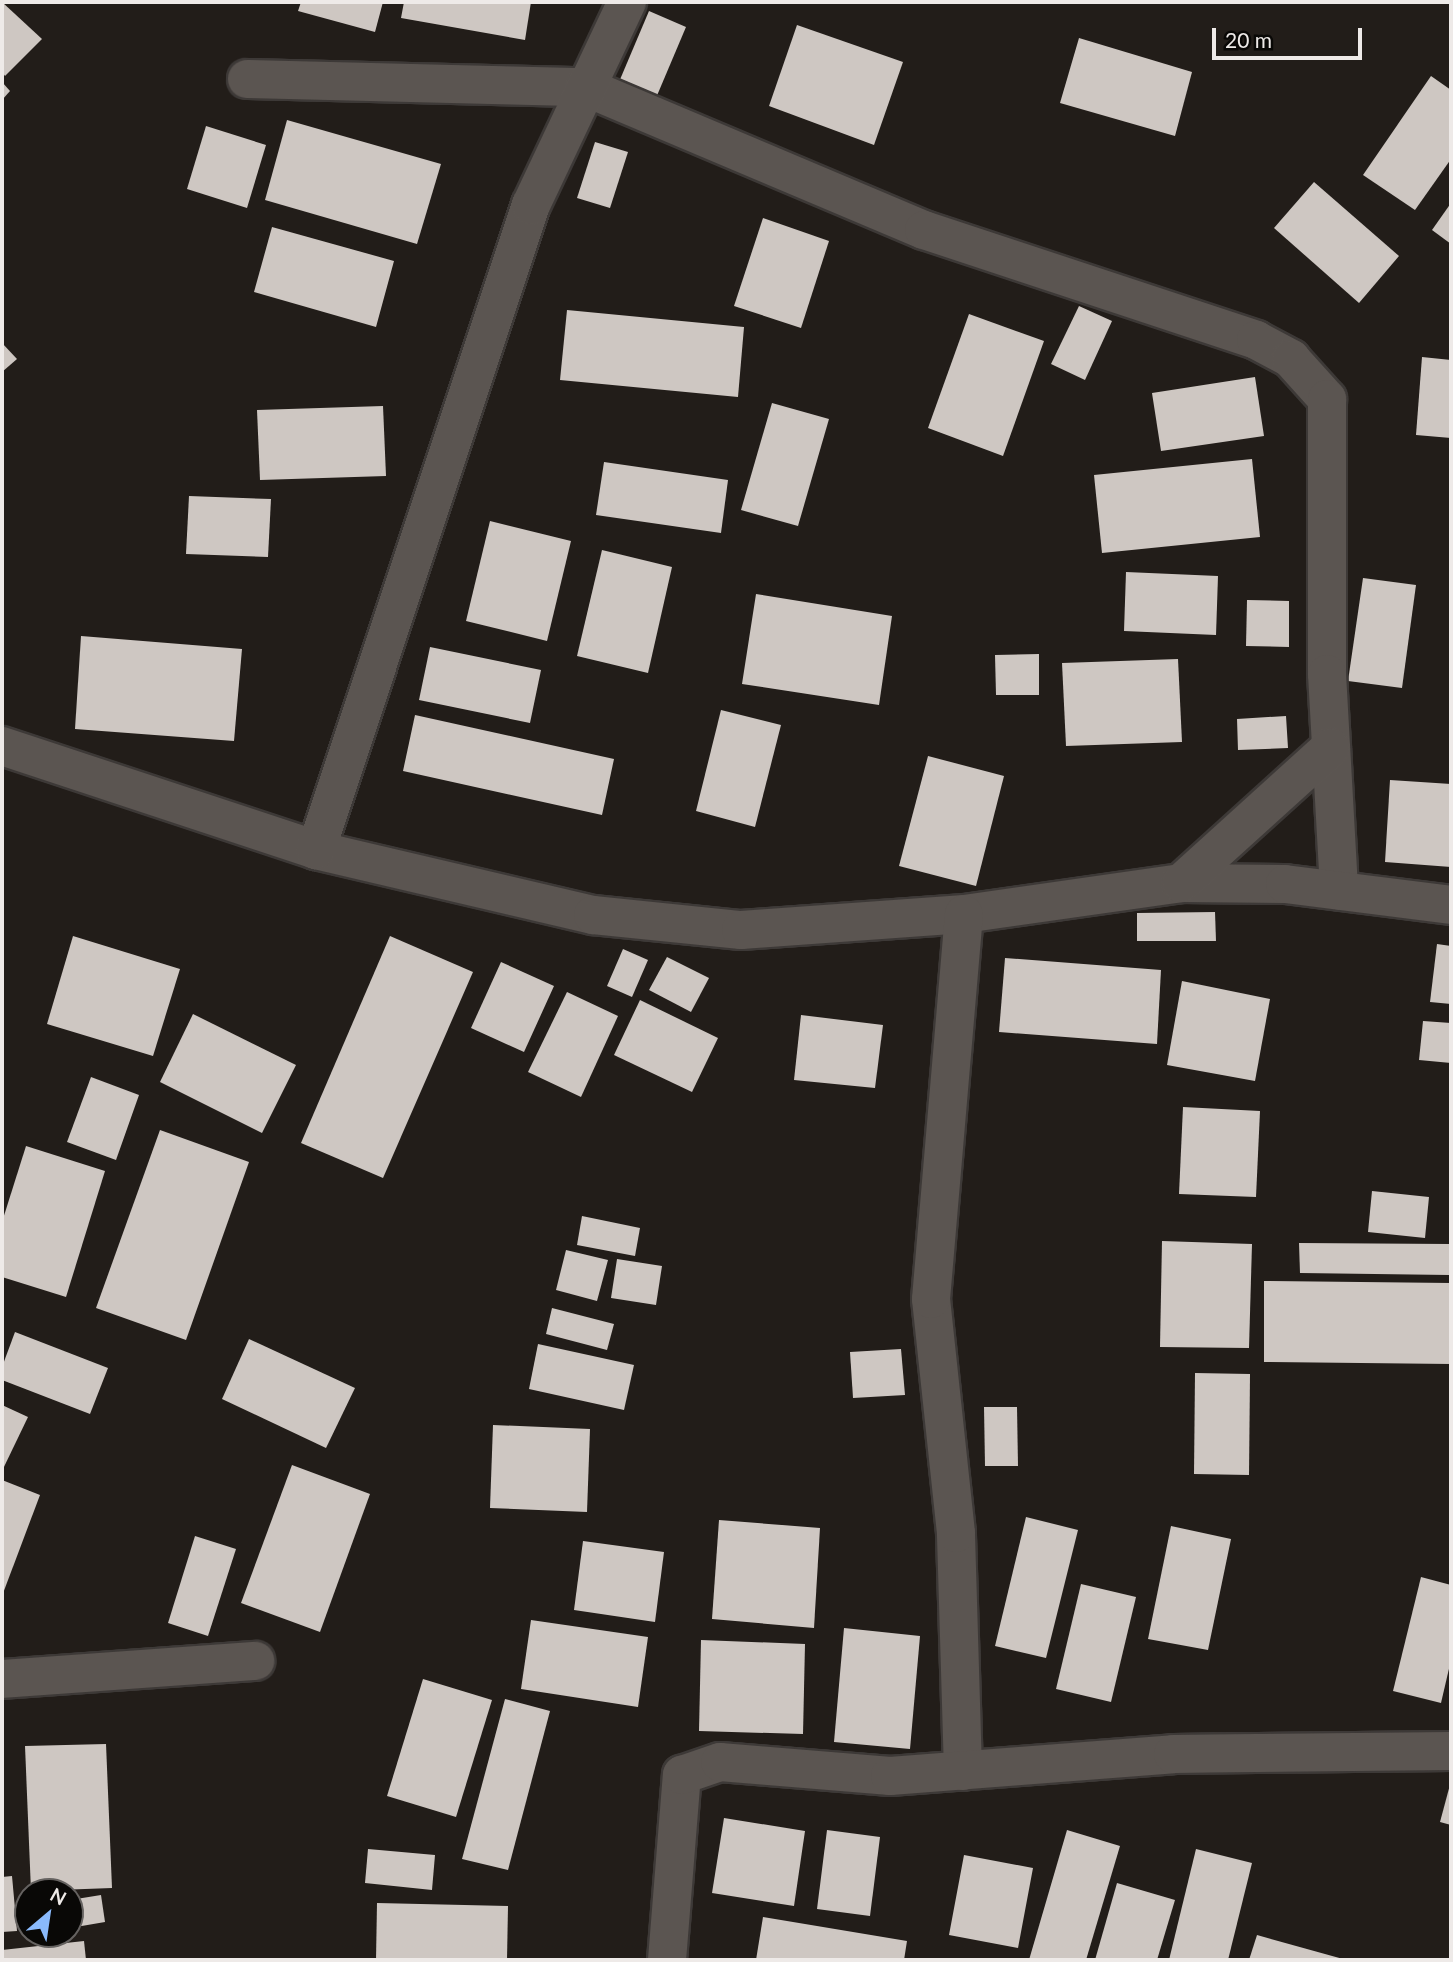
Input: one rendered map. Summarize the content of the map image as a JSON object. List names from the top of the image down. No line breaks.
{"scale_bar":"20 m","north":"top right"}
